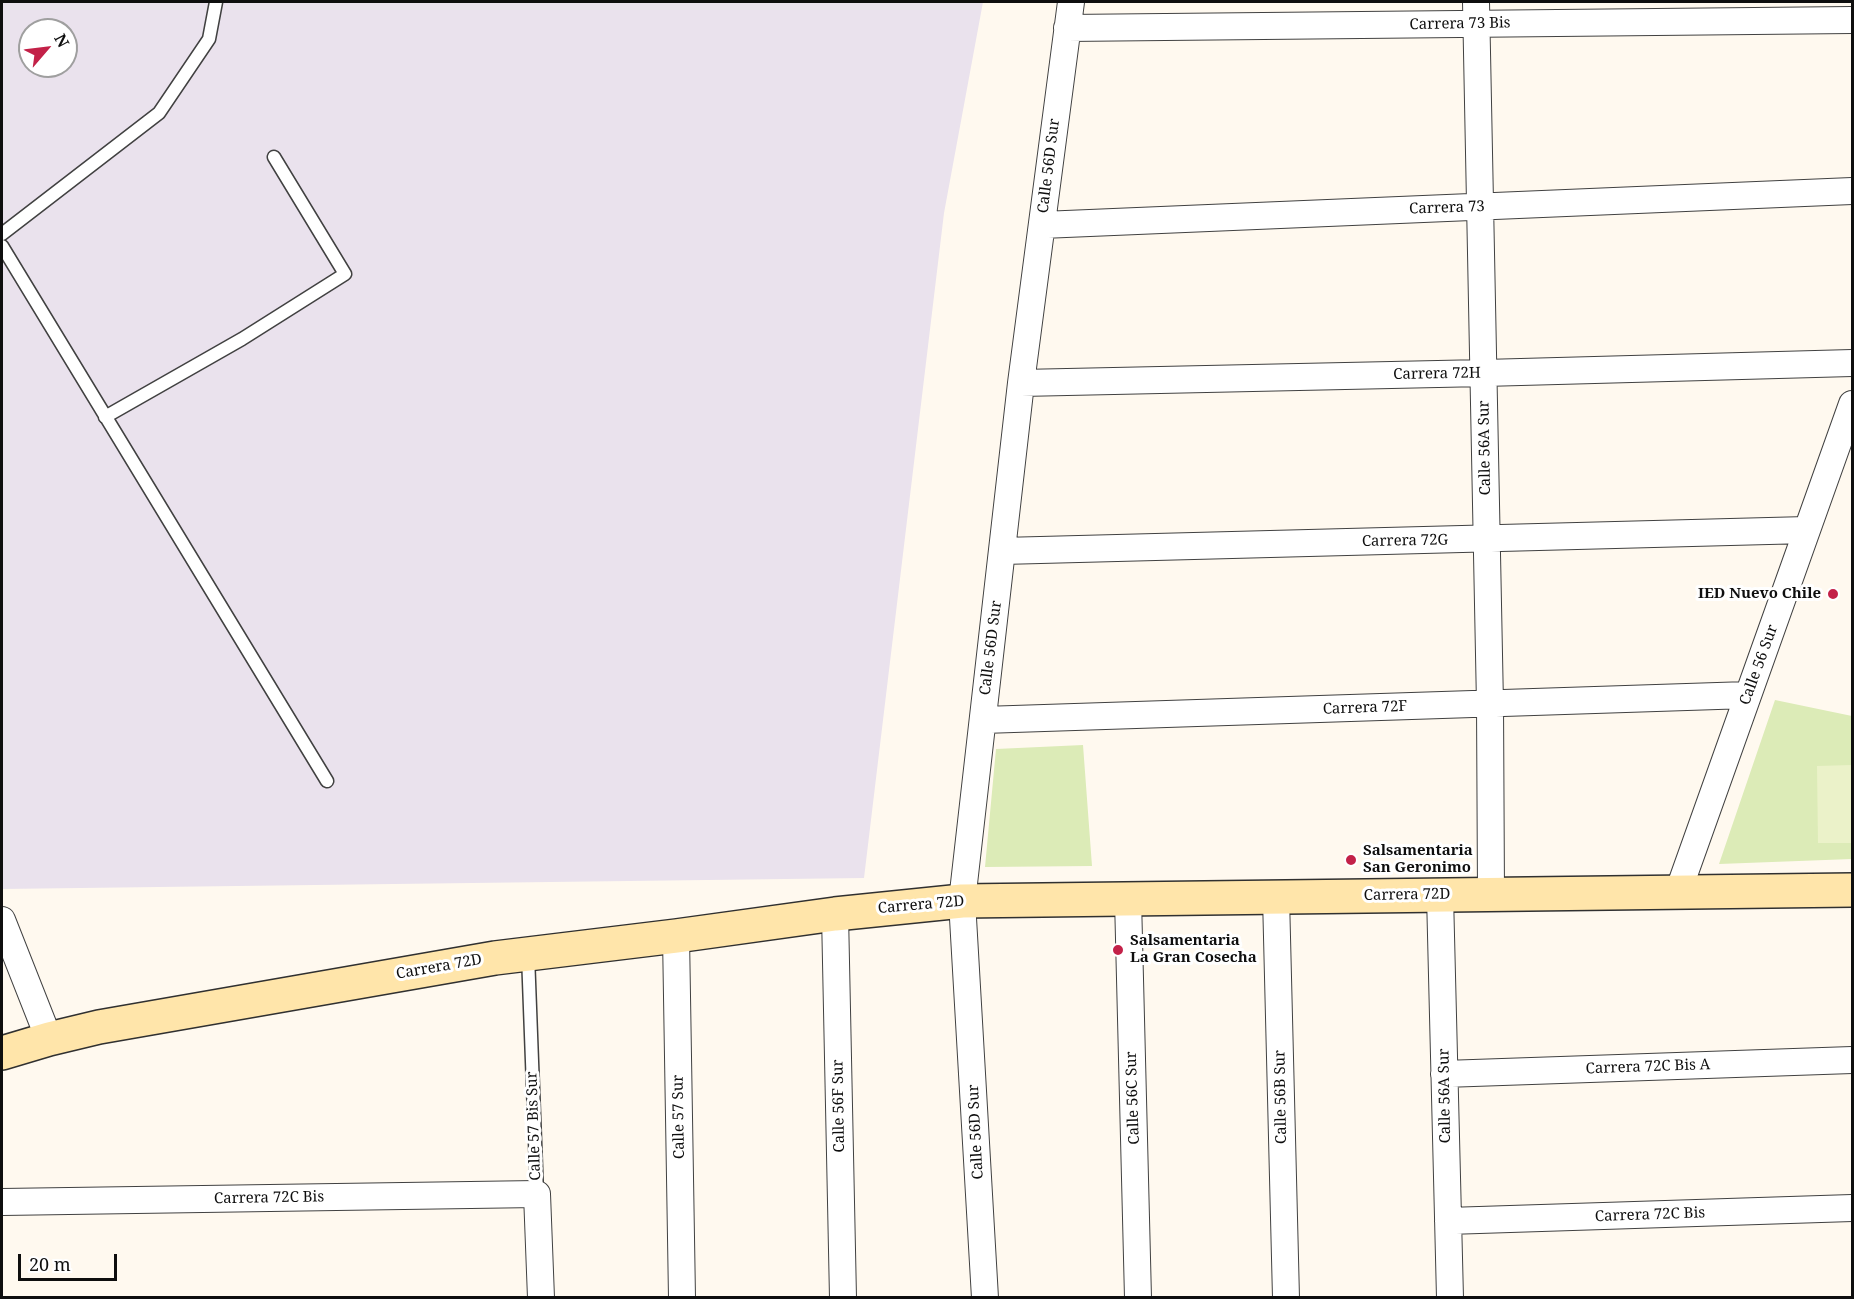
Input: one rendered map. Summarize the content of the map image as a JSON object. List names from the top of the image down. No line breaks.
{"streets":{"street":["Carrera 73 Bis","Calle 56D Sur","Carrera 73","Carrera 72H","Calle 56A Sur","Carrera 72G","Calle 56 Sur","Carrera 72F","Carrera 72D","Carrera 72C Bis A","Calle 56B Sur","Calle 56C Sur","Calle 56F Sur","Calle 57 Sur","Calle 57 Bis Sur","Carrera 72C Bis"]},"crossings":[["Carrera 73 Bis","Calle 56D Sur"],["Carrera 73 Bis","Calle 56A Sur"],["Calle 56D Sur","Carrera 73"],["Calle 56D Sur","Carrera 72H"],["Calle 56D Sur","Carrera 72G"],["Calle 56D Sur","Carrera 72F"],["Calle 56D Sur","Carrera 72D"],["Carrera 73","Calle 56A Sur"],["Carrera 72H","Calle 56A Sur"],["Calle 56A Sur","Carrera 72G"],["Calle 56A Sur","Carrera 72F"],["Calle 56A Sur","Carrera 72D"],["Calle 56A Sur","Carrera 72C Bis A"],["Calle 56A Sur","Carrera 72C Bis"],["Carrera 72G","Calle 56 Sur"],["Calle 56 Sur","Carrera 72F"],["Calle 56 Sur","Carrera 72D"],["Carrera 72D","Calle 56B Sur"],["Carrera 72D","Calle 56C Sur"],["Carrera 72D","Calle 56F Sur"],["Carrera 72D","Calle 57 Sur"],["Carrera 72D","Calle 57 Bis Sur"],["Calle 57 Bis Sur","Carrera 72C Bis"]],"places":["IED Nuevo Chile","Salsamentaria San Geronimo","Salsamentaria La Gran Cosecha"],"scale_bar":"20 m","north":"top right"}
